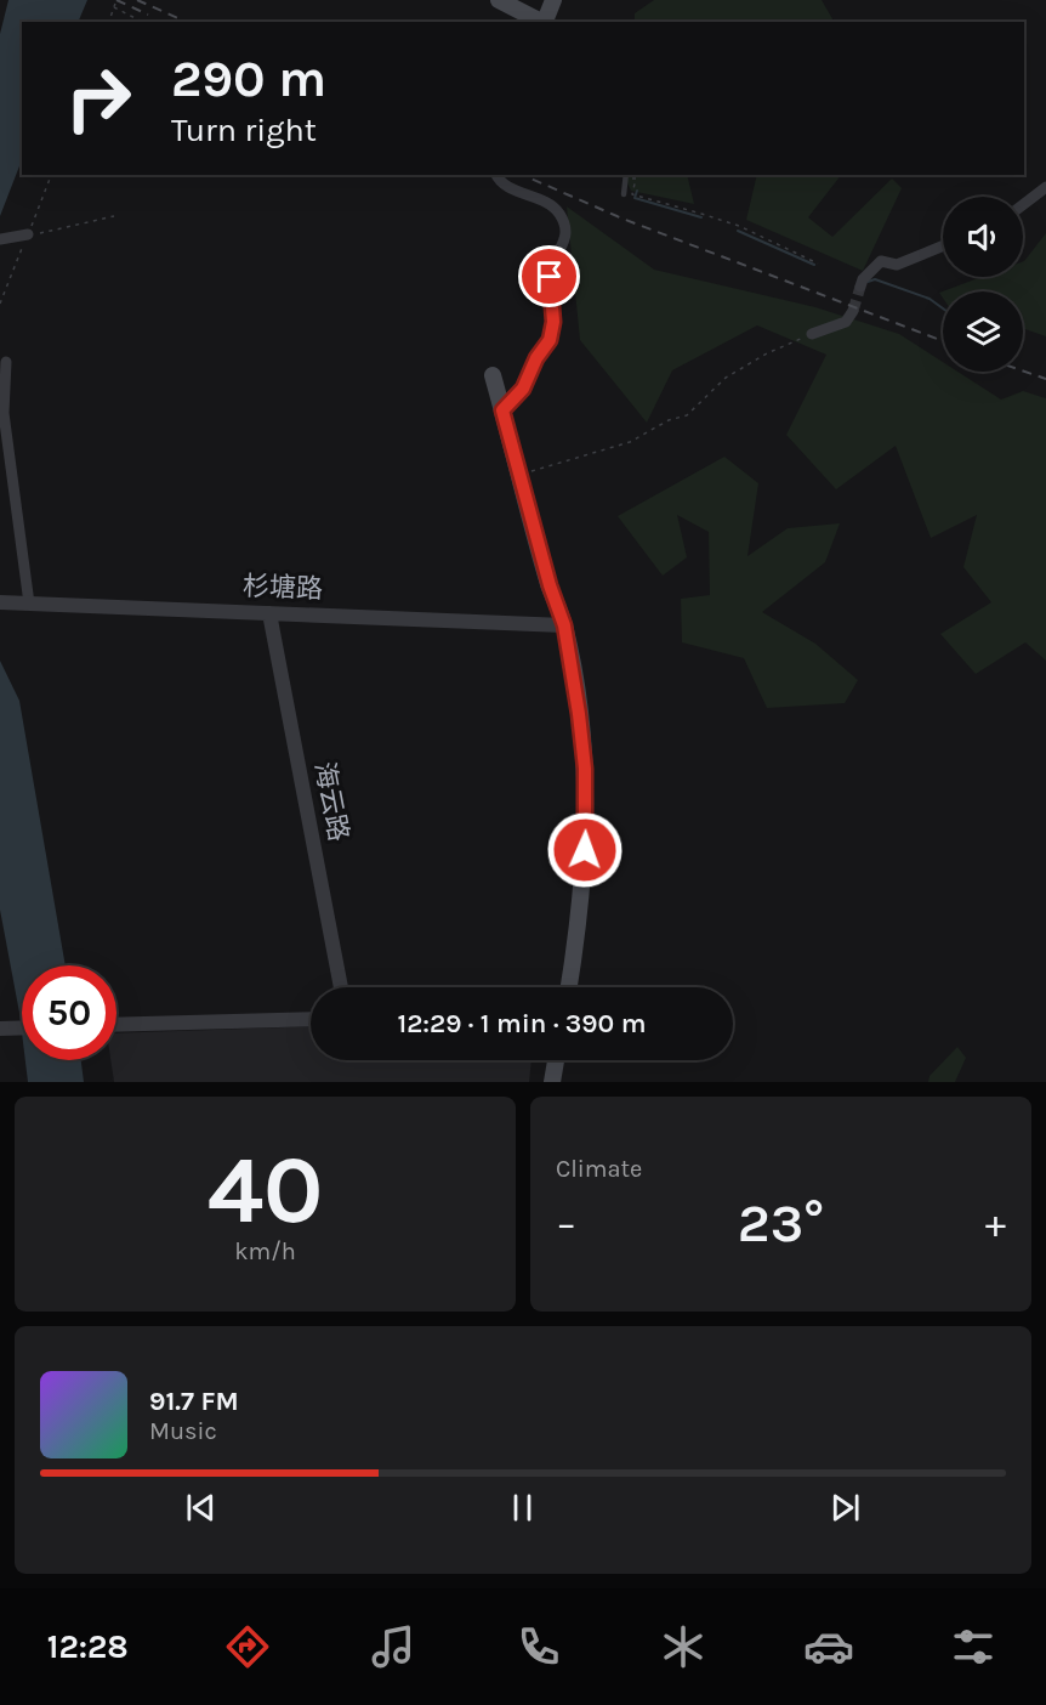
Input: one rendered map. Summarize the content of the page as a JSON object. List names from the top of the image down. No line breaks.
{"streets":{"street":["杉塘路","海云路"]},"crossings":[["杉塘路","海云路"]],"page":{"turn":["290 m","Turn right"],"limit":"50","trip":"12:29 · 1 min · 390 m","tile":[["40","km/h"],"Climate"],"heat":["−","23°","+"],"song":["91.7 FM","Music"],"tabs":"12:28"}}
